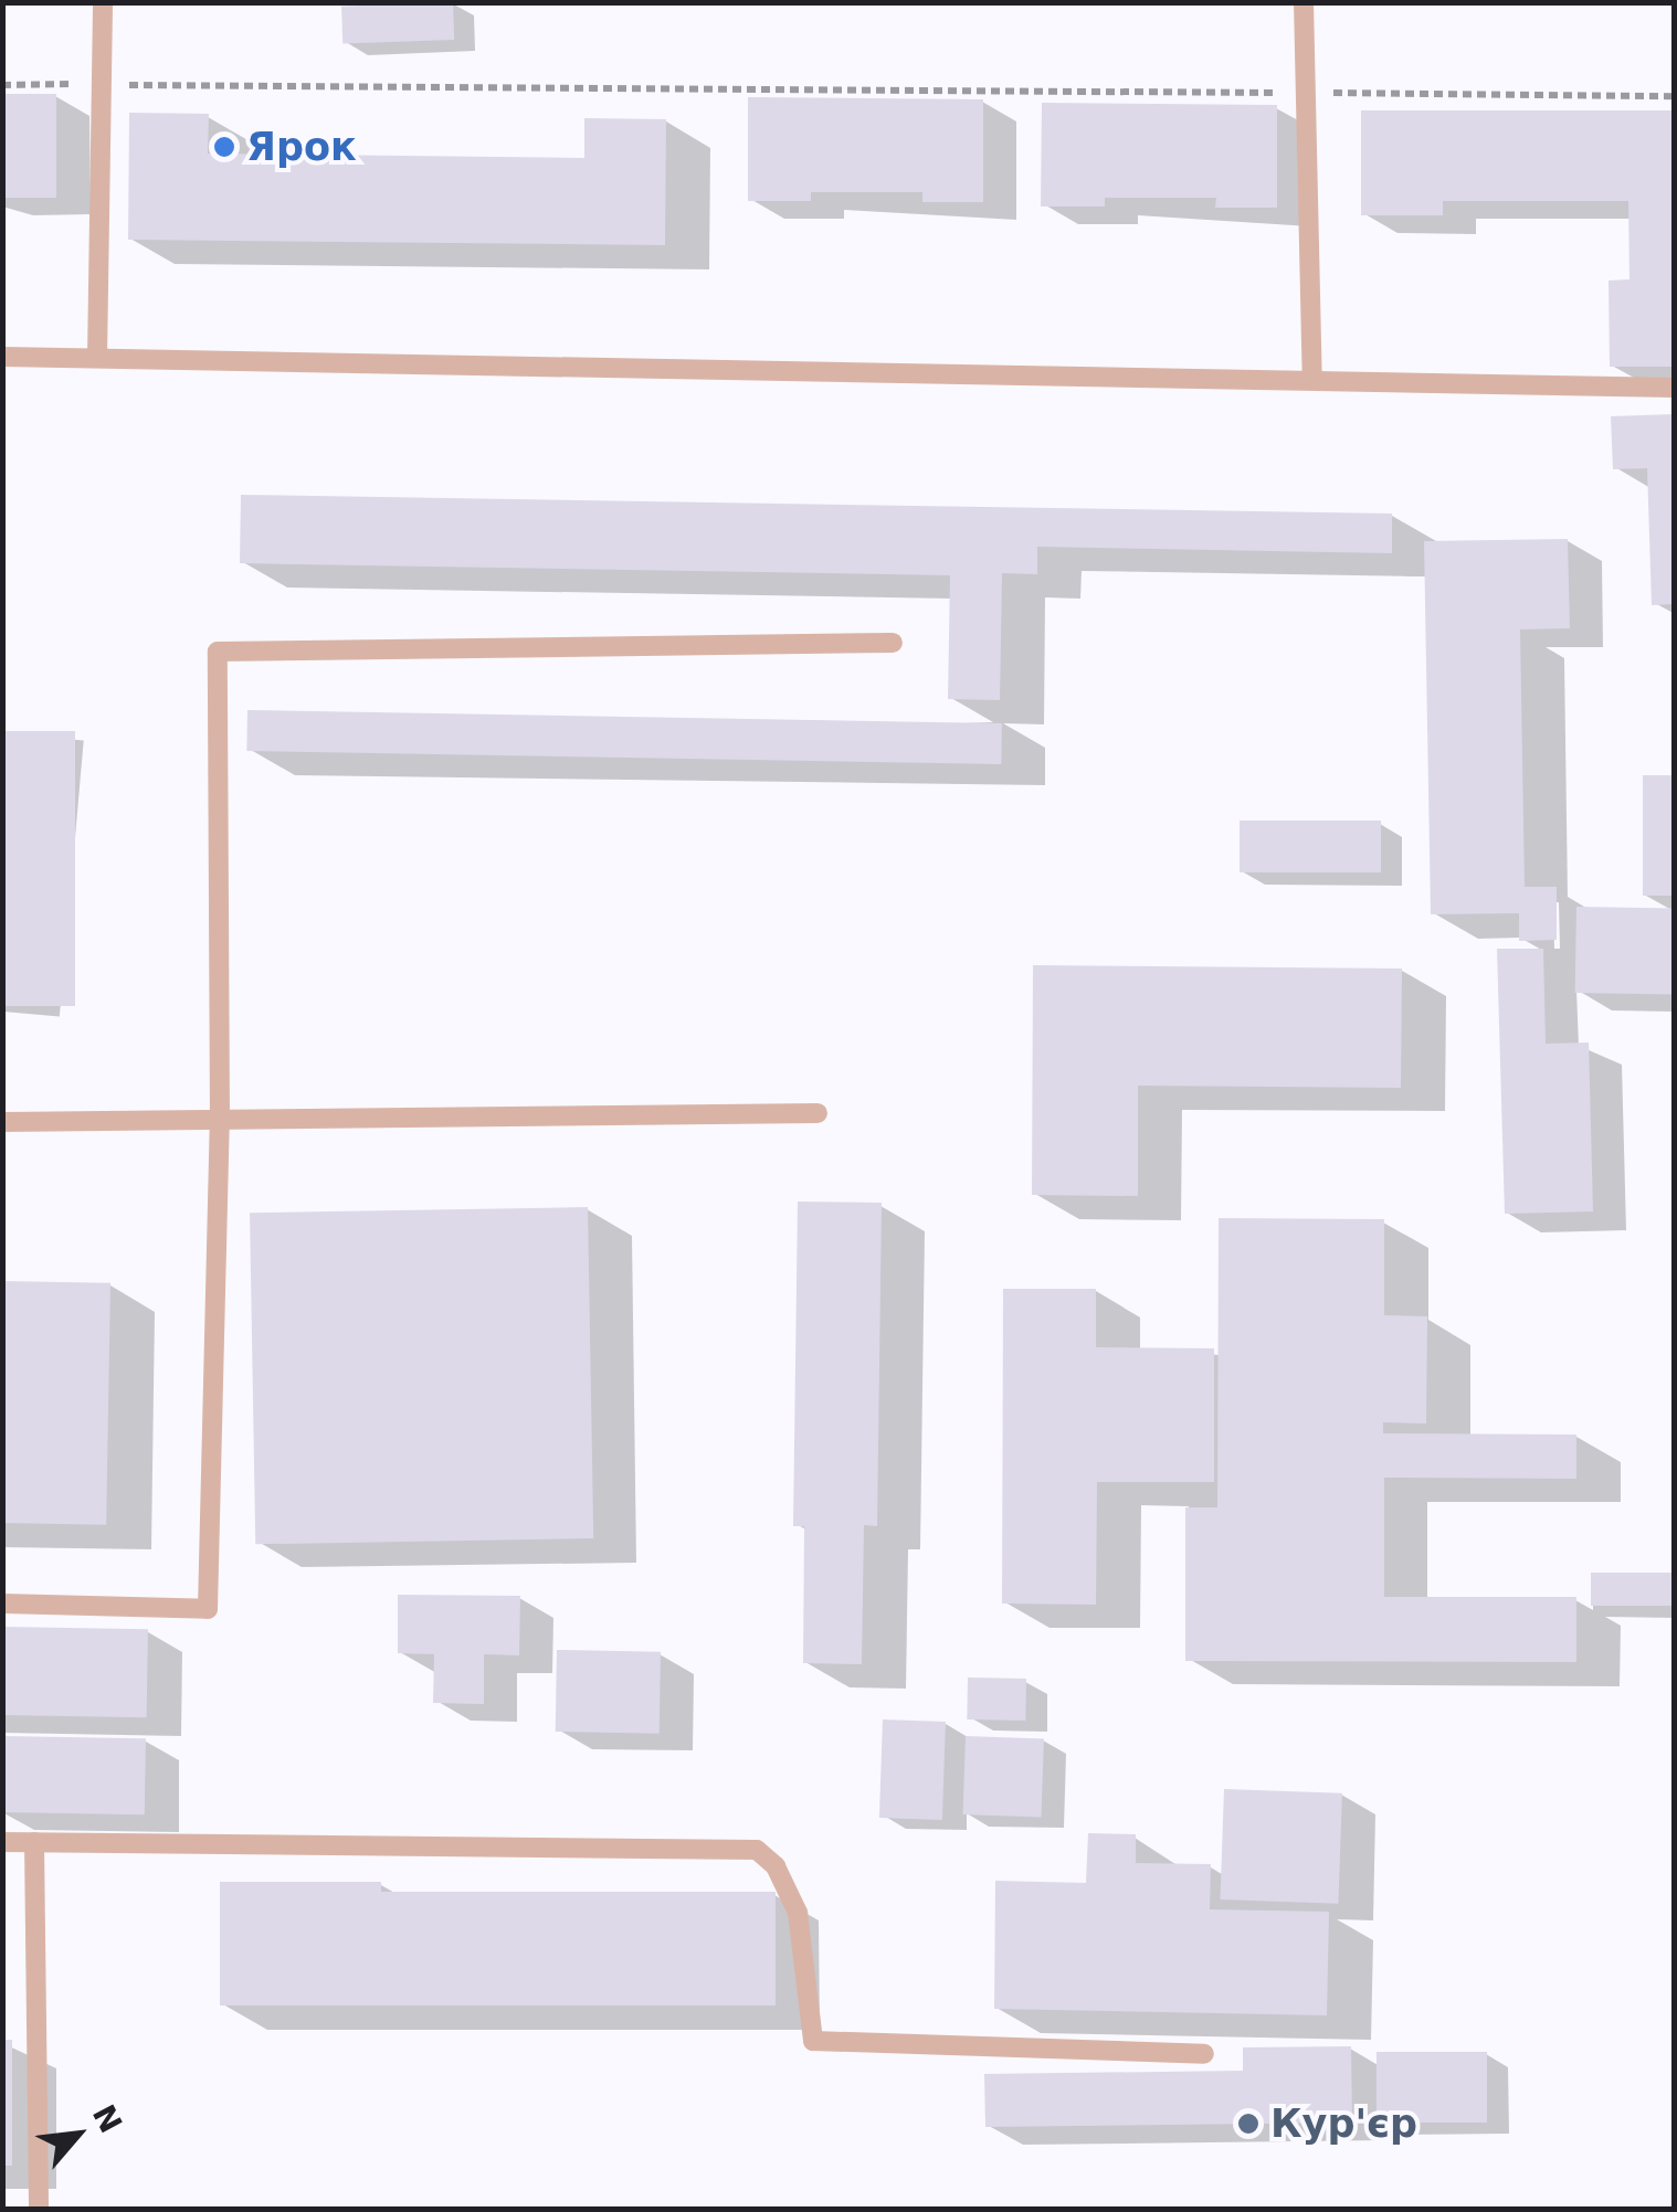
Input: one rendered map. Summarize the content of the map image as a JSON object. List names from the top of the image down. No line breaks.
{"places":["Ярок","Кур'єр"],"north":"top right"}
